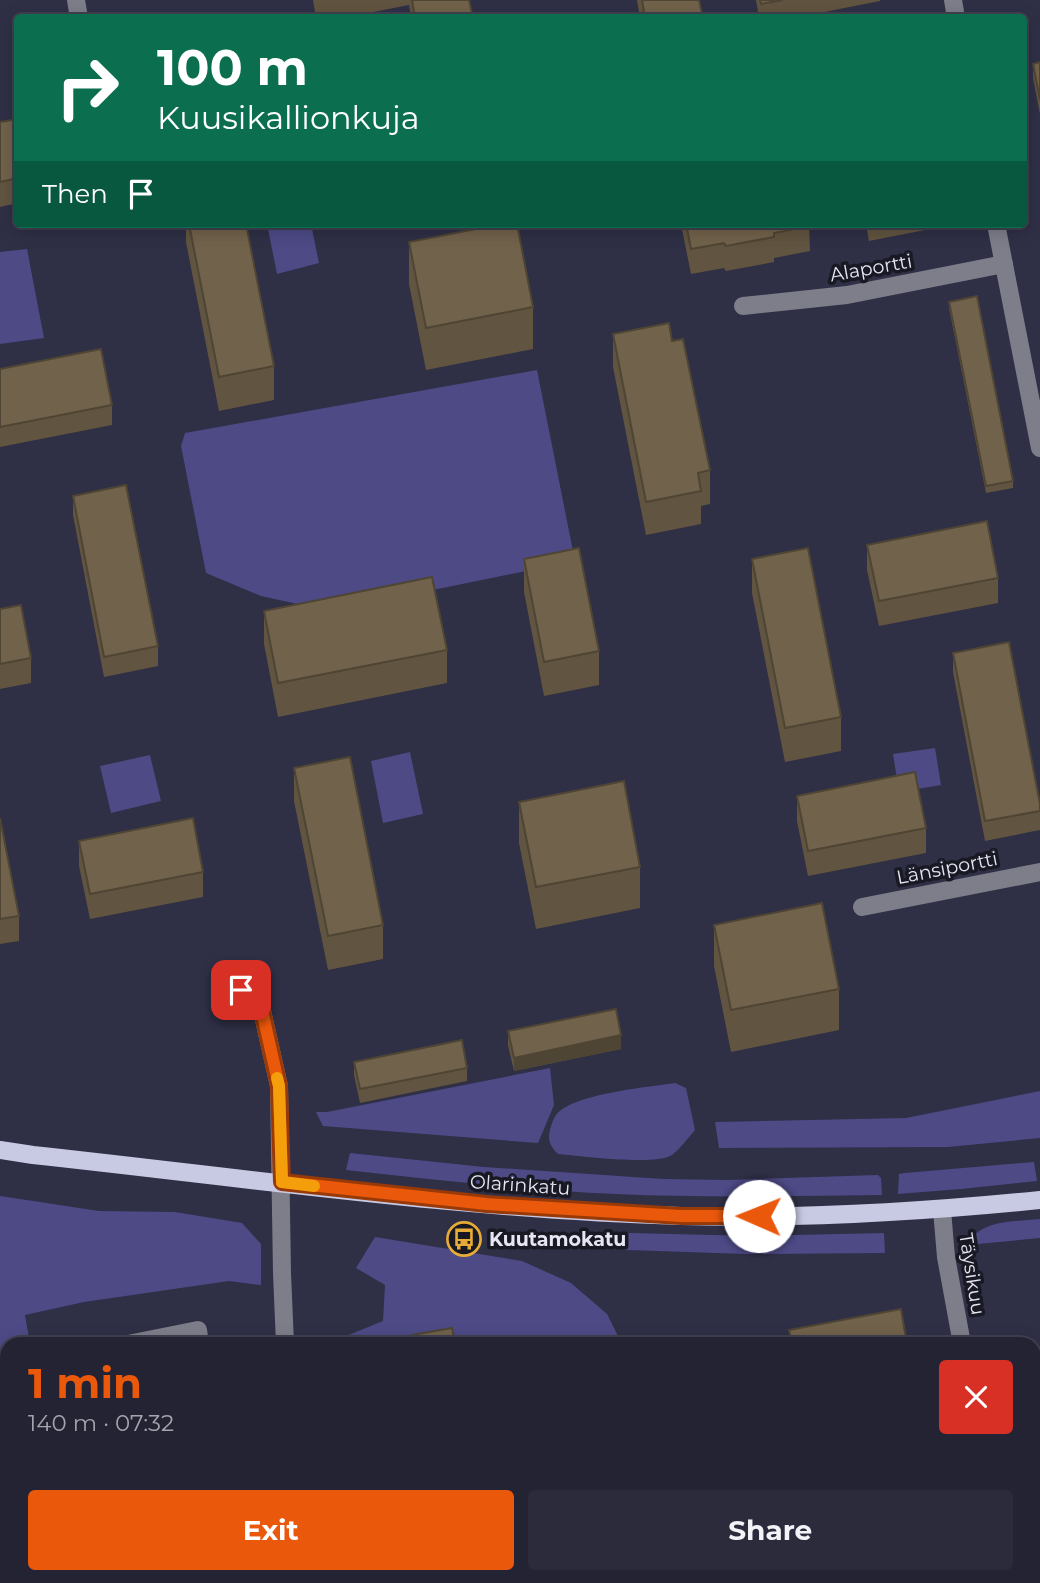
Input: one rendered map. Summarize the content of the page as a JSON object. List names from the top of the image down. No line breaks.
{"streets":{"main road":["Olarinkatu"],"street":["Alaportti","Länsiportti","Täysikuu"]},"crossings":[["Olarinkatu","Täysikuu"]],"places":{"bus stop":["Kuutamokatu"]},"page":{"turn":["100 m","Kuusikallionkuja"],"then":"Then","heading":["1 min","140 m · 07:32"],"buttons":["Exit","Share"]}}
